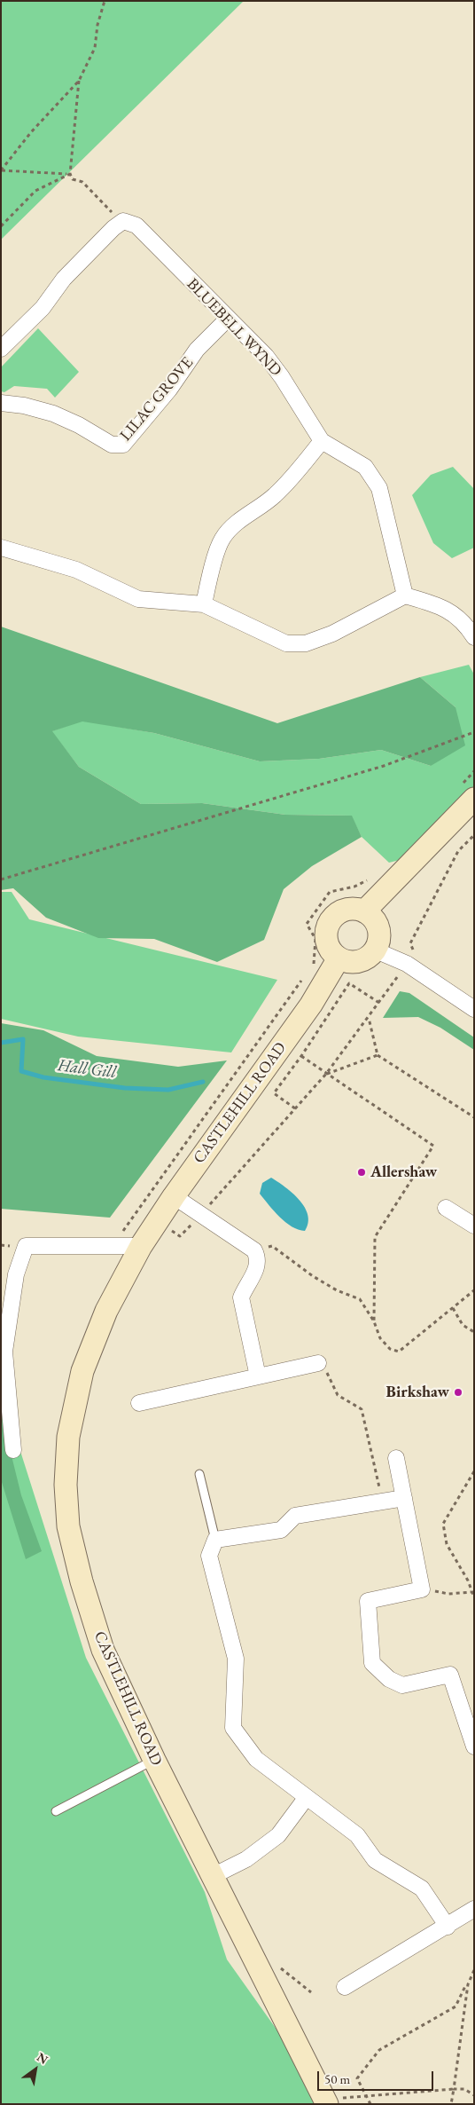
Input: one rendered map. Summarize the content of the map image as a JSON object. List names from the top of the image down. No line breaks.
{"streets":{"main road":["CASTLEHILL ROAD"],"street":["BLUEBELL WYND","LILAC GROVE"]},"crossings":[["BLUEBELL WYND","LILAC GROVE"]],"water":["Hall Gill"],"places":["Allershaw","Birkshaw"],"scale_bar":"50 m","north":"top right"}
